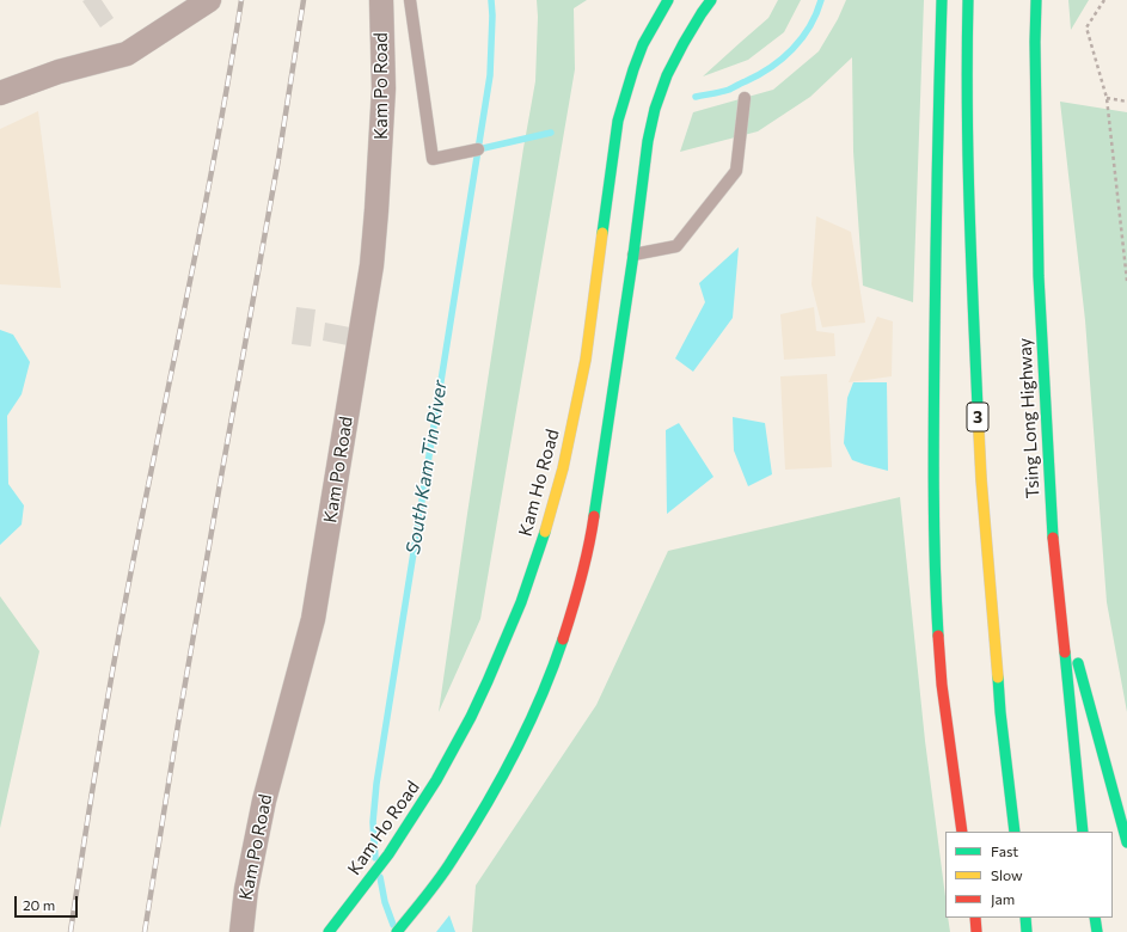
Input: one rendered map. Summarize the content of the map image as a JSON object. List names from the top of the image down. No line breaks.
{"streets":{"main road":["3","Tsing Long Highway","Kam Ho Road"],"street":["Kam Po Road"]},"water":["South Kam Tin River"],"legend":["Fast","Slow","Jam"],"scale_bar":"20 m"}
